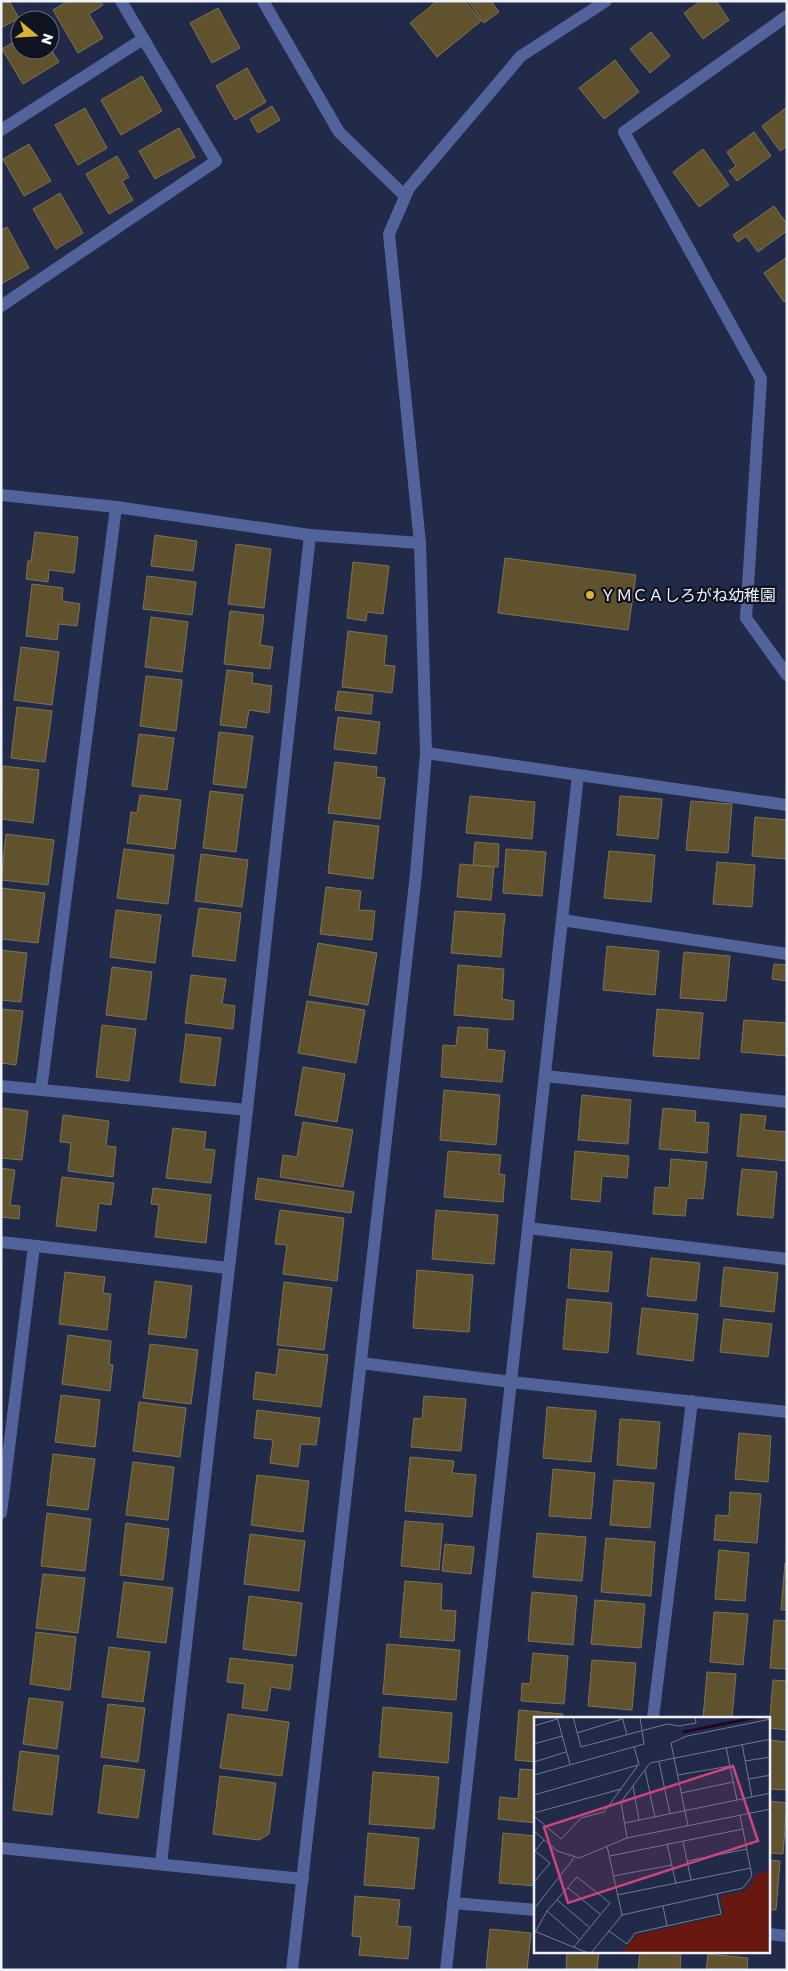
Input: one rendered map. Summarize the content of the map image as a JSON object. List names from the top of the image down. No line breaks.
{"places":["ＹＭＣＡしろがね幼稚園"],"north":"right"}
